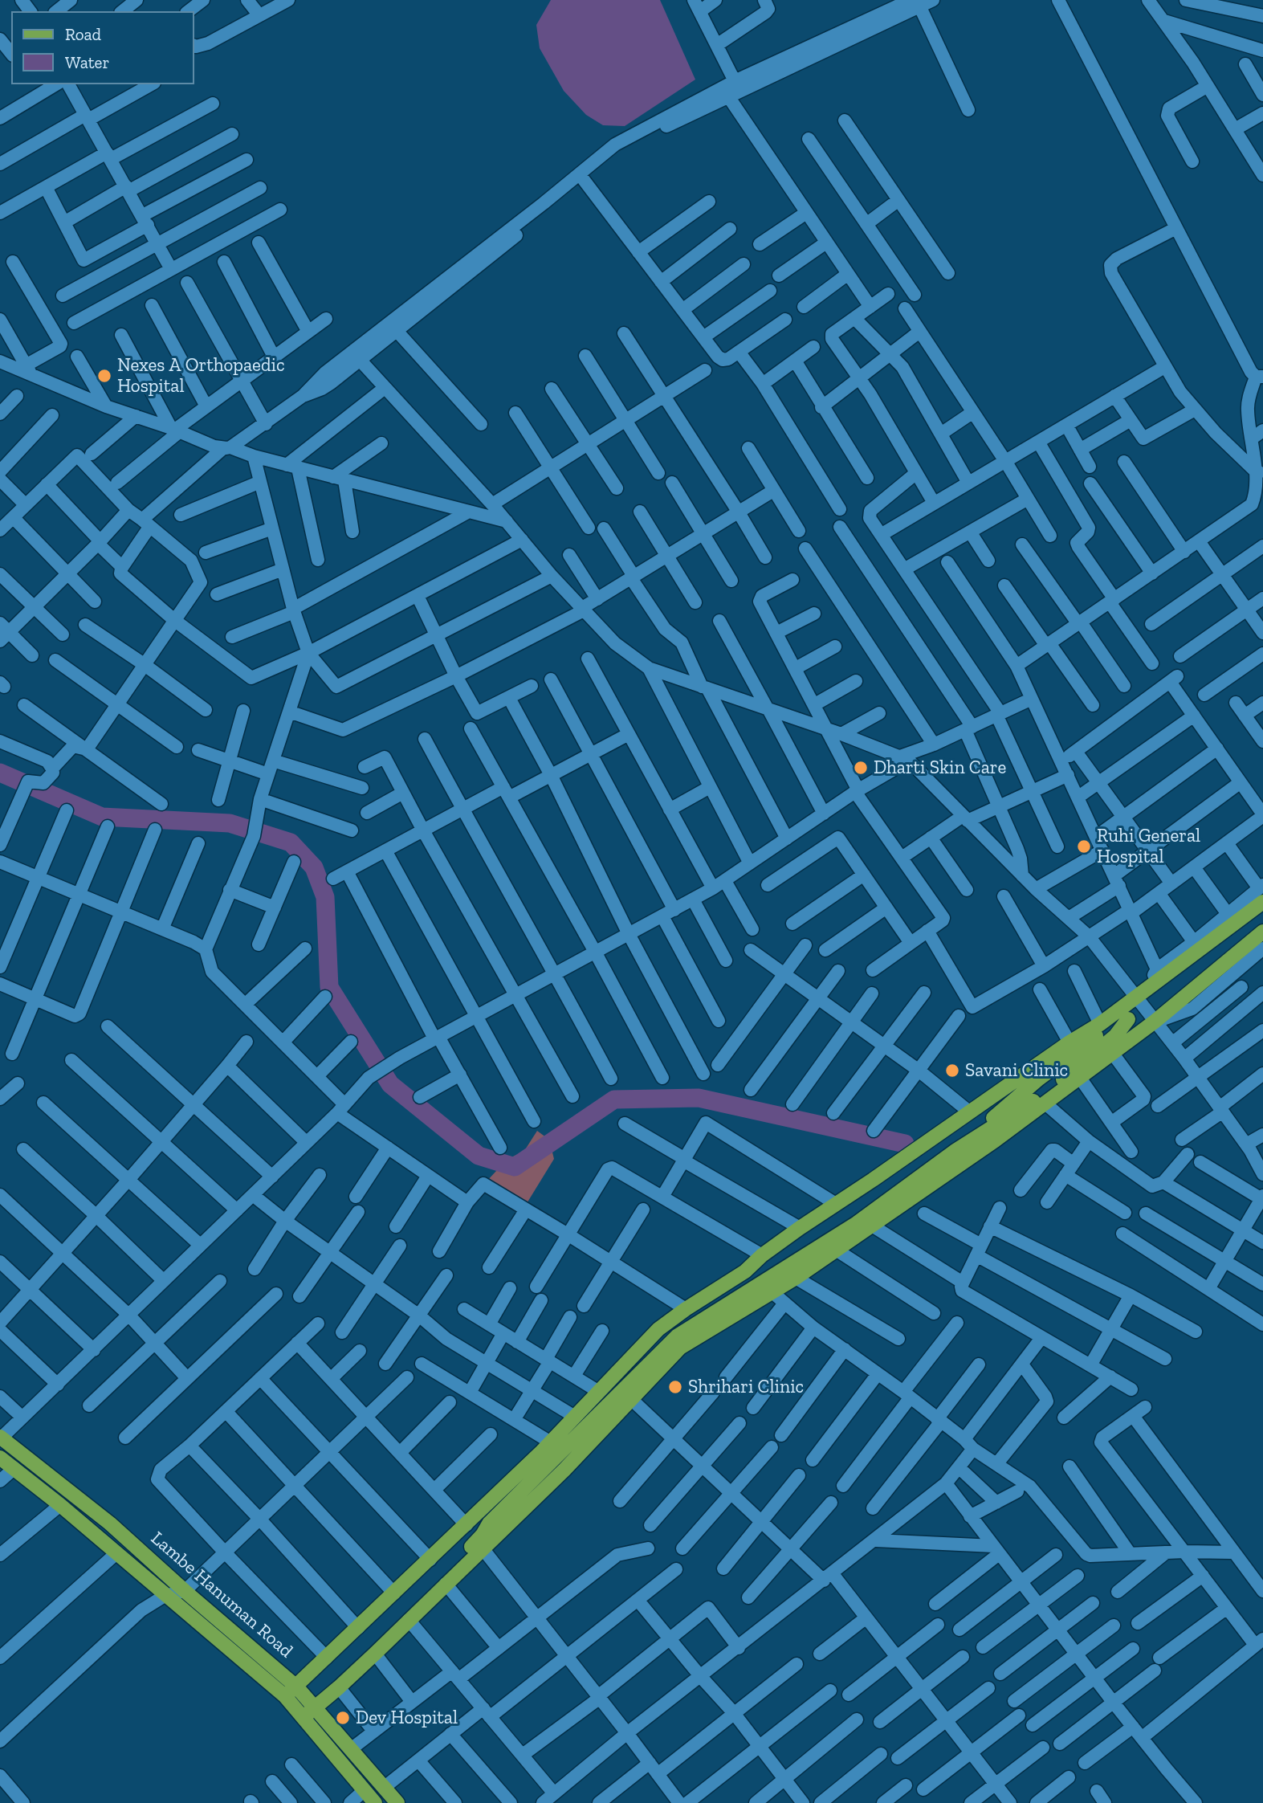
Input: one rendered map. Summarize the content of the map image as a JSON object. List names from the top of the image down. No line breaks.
{"streets":{"main road":["Lambe Hanuman Road"]},"places":["Nexes A Orthopaedic Hospital","Dharti Skin Care","Ruhi General Hospital","Savani Clinic","Shrihari Clinic","Dev Hospital"],"legend":["Road","Water"]}
